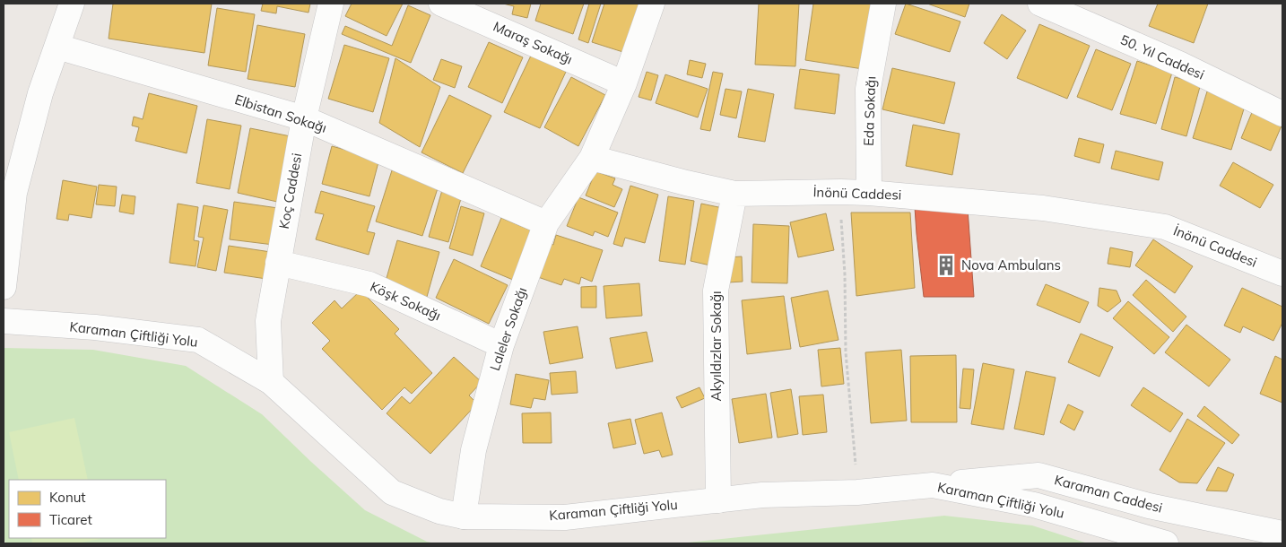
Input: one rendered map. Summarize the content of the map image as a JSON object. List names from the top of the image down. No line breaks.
{"streets":{"street":["Maraş Sokağı","50. Yıl Caddesi","Eda Sokağı","Elbistan Sokağı","Koç Caddesi","İnönü Caddesi","Köşk Sokağı","Laleler Sokağı","Karaman Çiftliği Yolu","Akyıldızlar Sokağı","Karaman Caddesi"]},"crossings":[["Eda Sokağı","İnönü Caddesi"],["Elbistan Sokağı","Koç Caddesi"],["Elbistan Sokağı","Laleler Sokağı"],["Koç Caddesi","Köşk Sokağı"],["Koç Caddesi","Karaman Çiftliği Yolu"],["İnönü Caddesi","Laleler Sokağı"],["İnönü Caddesi","Akyıldızlar Sokağı"],["Köşk Sokağı","Laleler Sokağı"],["Laleler Sokağı","Karaman Çiftliği Yolu"],["Karaman Çiftliği Yolu","Akyıldızlar Sokağı"],["Karaman Çiftliği Yolu","Karaman Caddesi"]],"places":{"building":["Nova Ambulans"]},"legend":["Konut","Ticaret"]}
